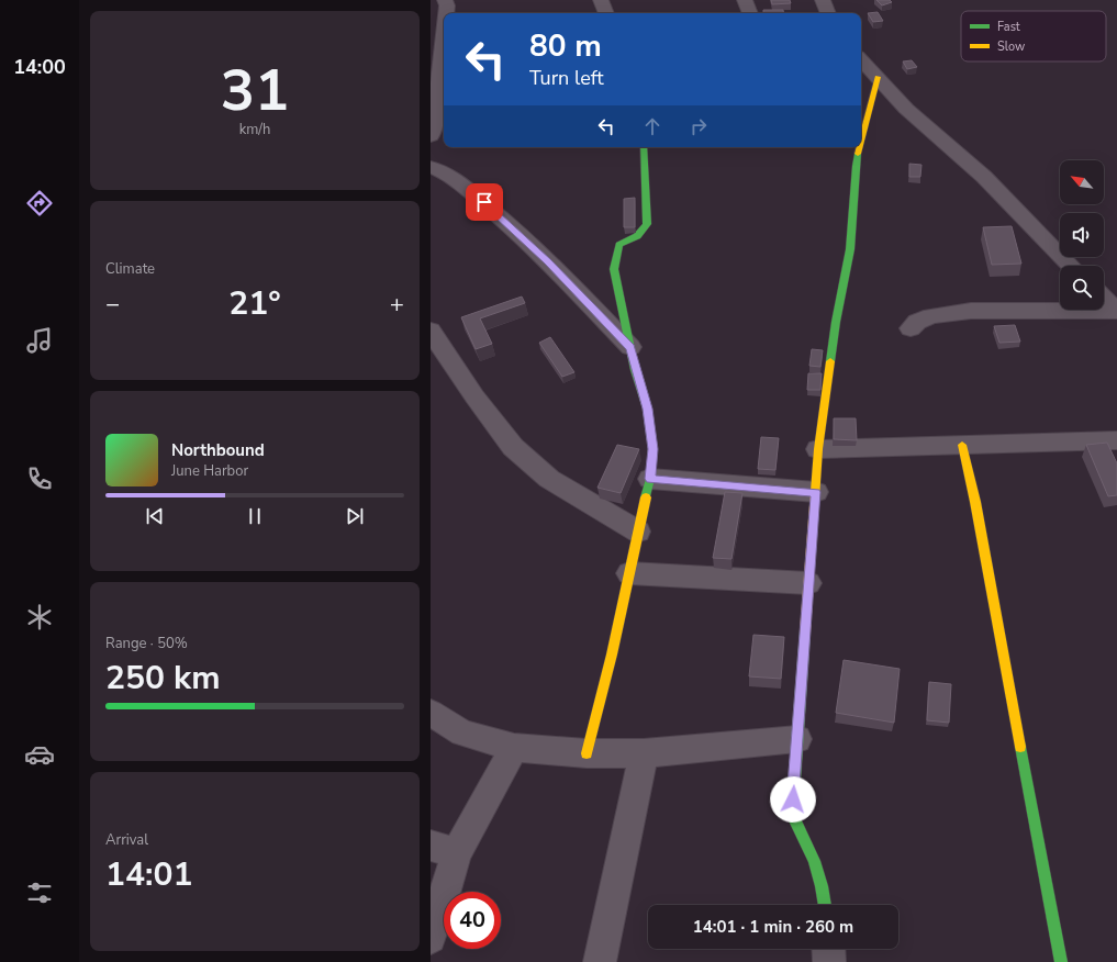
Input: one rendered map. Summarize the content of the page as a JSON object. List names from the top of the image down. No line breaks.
{"legend":["Fast","Slow"],"north":"top left","page":{"tabs":"14:00","tile":[["31","km/h"],"Climate",["Range · 50%","250 km"],["Arrival","14:01"]],"turn":["80 m","Turn left"],"heat":["−","21°","+"],"song":["Northbound","June Harbor"],"limit":"40","trip":"14:01 · 1 min · 260 m"}}
